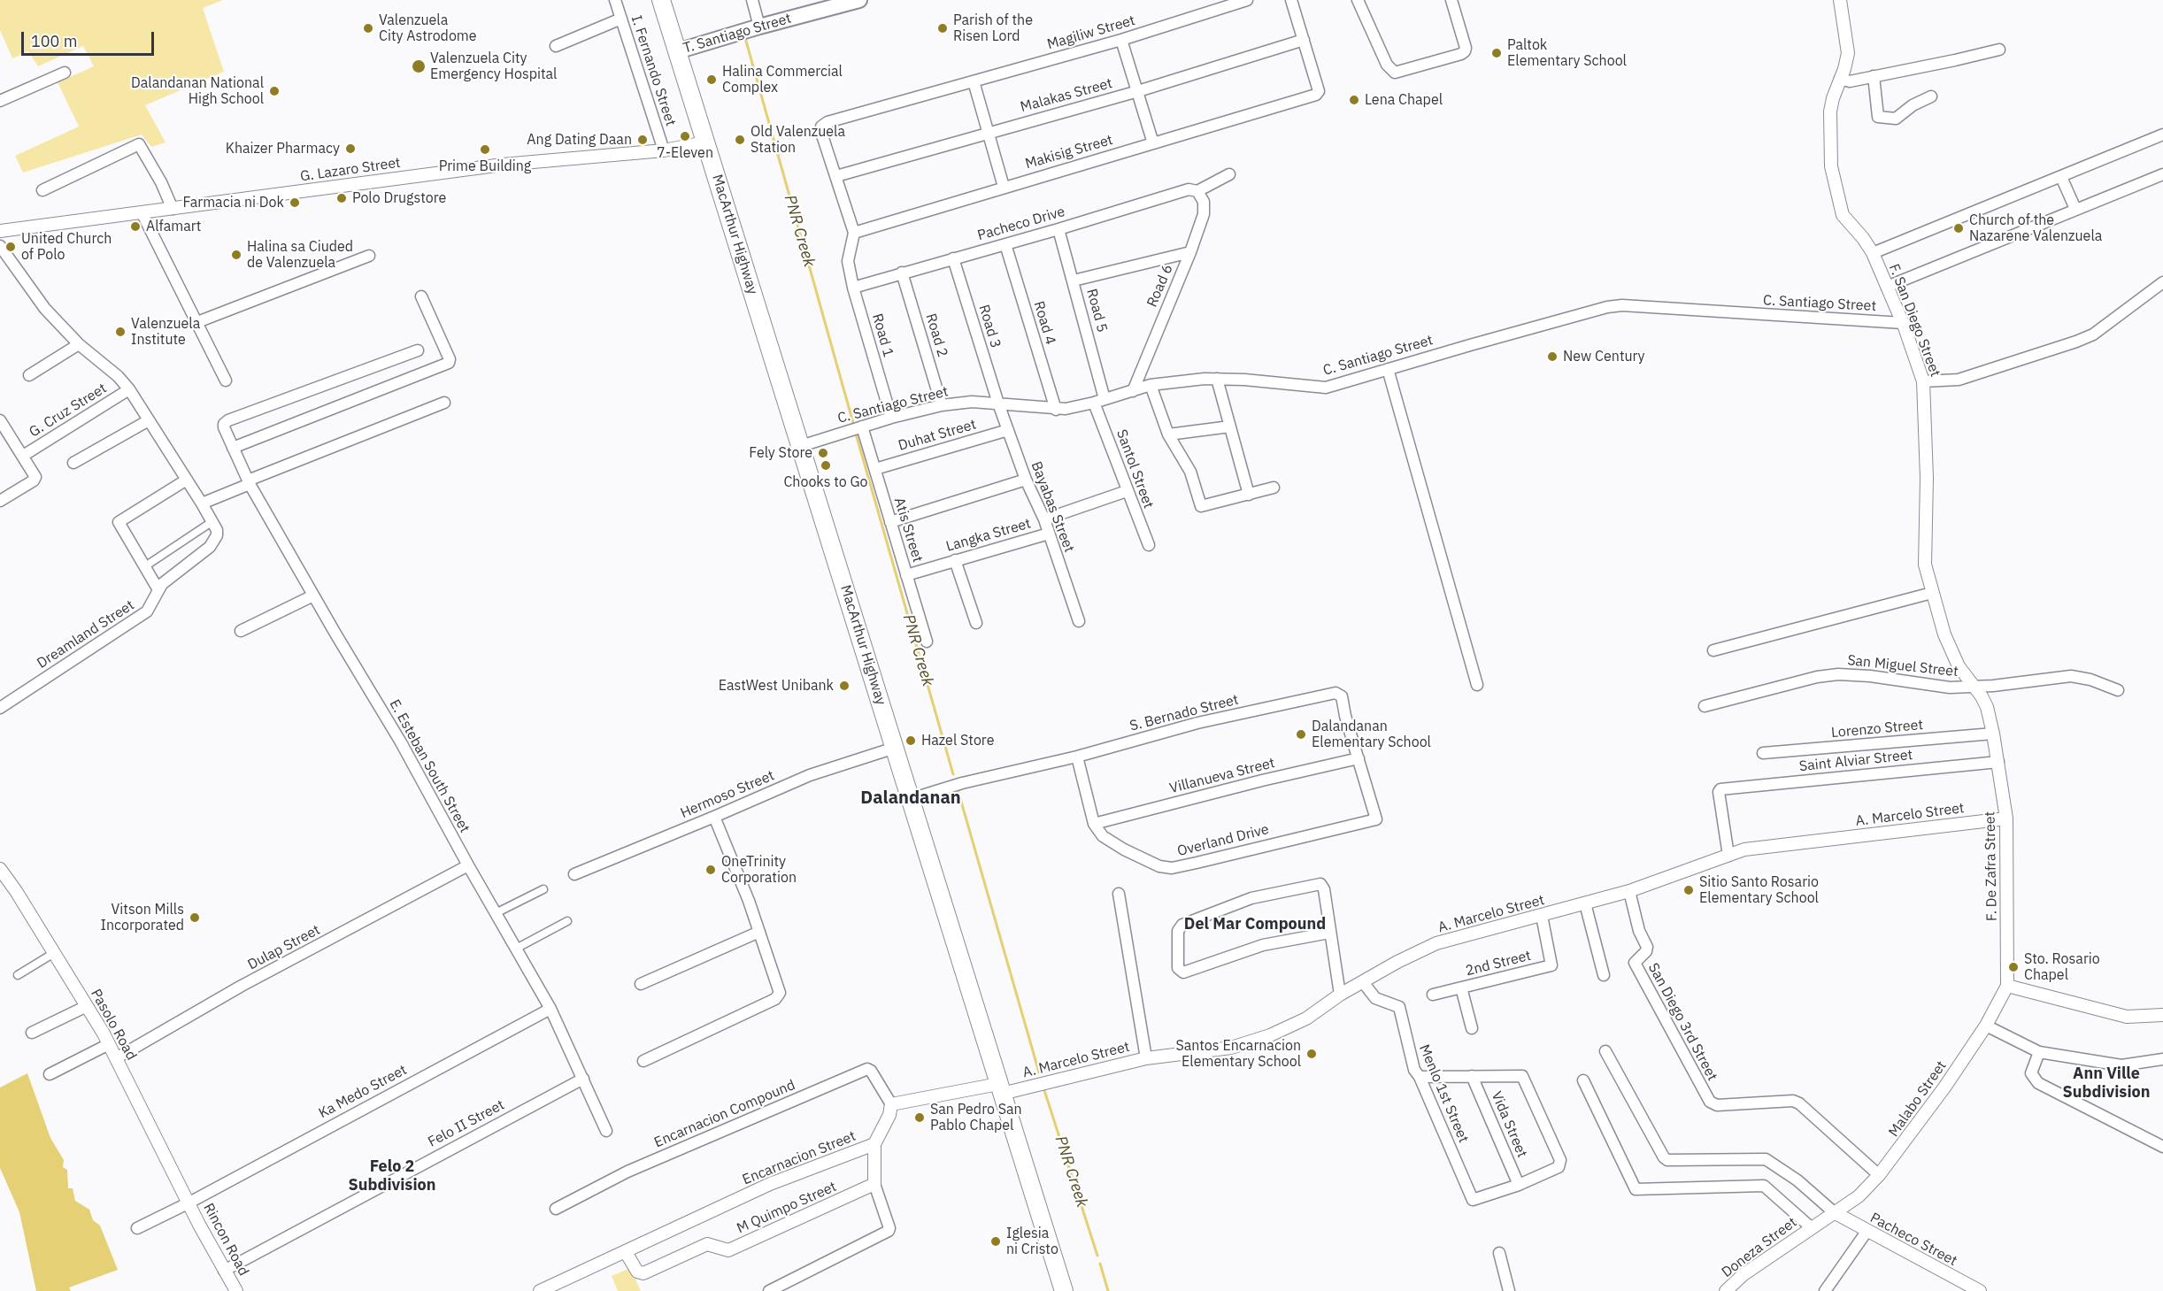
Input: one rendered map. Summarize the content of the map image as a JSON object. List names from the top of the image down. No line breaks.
{"streets":{"highway":["MacArthur Highway"],"main road":["T. Santiago Street"],"street":["Magiliw Street","I. Fernando Street","Malakas Street","Makisig Street","G. Lazaro Street","Pacheco Drive","Road 6","C. Santiago Street","Road 5","F. San Diego Street","Road 4","Road 3","Road 1","Road 2","G. Cruz Street","Duhat Street","Santol Street","Bayabas Street","Atis Street","Langka Street","Dreamland Street","San Miguel Street","S. Bernado Street","Lorenzo Street","Saint Alviar Street","E. Esteban South Street","Villanueva Street","Hermoso Street","A. Marcelo Street","Overland Drive","F. De Zafra Street","Dulap Street","2nd Street","San Diego 3rd Street","Pasolo Road","Ka Medo Street","Menlo 1st Street","Malabo Street","Encarnacion Compound","Felo II Street","Vida Street","Encarnacion Street","M Quimpo Street","Rincon Road","Pacheco Street","Doneza Street"]},"crossings":[["Magiliw Street","Malakas Street"],["T. Santiago Street","MacArthur Highway"],["I. Fernando Street","G. Lazaro Street"],["Malakas Street","Makisig Street"],["Makisig Street","Road 1"],["G. Lazaro Street","MacArthur Highway"],["Pacheco Drive","Road 6"],["Pacheco Drive","Road 5"],["Pacheco Drive","Road 4"],["Pacheco Drive","Road 3"],["Pacheco Drive","Road 1"],["Pacheco Drive","Road 2"],["MacArthur Highway","C. Santiago Street"],["MacArthur Highway","S. Bernado Street"],["MacArthur Highway","Hermoso Street"],["MacArthur Highway","A. Marcelo Street"],["Road 6","C. Santiago Street"],["C. Santiago Street","Road 5"],["C. Santiago Street","F. San Diego Street"],["C. Santiago Street","Road 4"],["C. Santiago Street","Road 3"],["C. Santiago Street","Road 1"],["C. Santiago Street","Road 2"],["C. Santiago Street","Santol Street"],["C. Santiago Street","Bayabas Street"],["C. Santiago Street","Atis Street"],["Road 5","Santol Street"],["F. San Diego Street","San Miguel Street"],["F. San Diego Street","F. De Zafra Street"],["Road 3","Bayabas Street"],["Duhat Street","Bayabas Street"],["Duhat Street","Atis Street"],["Bayabas Street","Langka Street"],["Atis Street","Langka Street"],["San Miguel Street","F. De Zafra Street"],["S. Bernado Street","Villanueva Street"],["S. Bernado Street","Overland Drive"],["Lorenzo Street","F. De Zafra Street"],["Saint Alviar Street","A. Marcelo Street"],["Saint Alviar Street","F. De Zafra Street"],["E. Esteban South Street","Dulap Street"],["E. Esteban South Street","Ka Medo Street"],["E. Esteban South Street","Felo II Street"],["Villanueva Street","Overland Drive"],["A. Marcelo Street","F. De Zafra Street"],["A. Marcelo Street","2nd Street"],["A. Marcelo Street","San Diego 3rd Street"],["A. Marcelo Street","Menlo 1st Street"],["F. De Zafra Street","Malabo Street"],["Dulap Street","Pasolo Road"],["San Diego 3rd Street","Malabo Street"],["Pasolo Road","Ka Medo Street"],["Pasolo Road","Rincon Road"],["Ka Medo Street","Rincon Road"],["Menlo 1st Street","Vida Street"],["Malabo Street","Pacheco Street"],["Malabo Street","Doneza Street"],["Encarnacion Compound","Encarnacion Street"],["Felo II Street","Rincon Road"],["Encarnacion Street","M Quimpo Street"],["Pacheco Street","Doneza Street"]],"districts":["Dalandanan","Del Mar Compound","Ann Ville Subdivision","Felo 2 Subdivision"],"water":["PNR Creek"],"places":["Valenzuela City Astrodome","Parish of the Risen Lord","Paltok Elementary School","Valenzuela City Emergency Hospital","Halina Commercial Complex","Dalandanan National High School","Lena Chapel","7-Eleven","Ang Dating Daan","Old Valenzuela Station","Khaizer Pharmacy","Prime Building","Polo Drugstore","Farmacia ni Dok","Alfamart","Church of the Nazarene Valenzuela","United Church of Polo","Halina sa Ciuded de Valenzuela","Valenzuela Institute","New Century","Fely Store","Chooks to Go","EastWest Unibank","Dalandanan Elementary School","Hazel Store","OneTrinity Corporation","Sitio Santo Rosario Elementary School","Vitson Mills Incorporated","Sto. Rosario Chapel","Santos Encarnacion Elementary School","San Pedro San Pablo Chapel","Iglesia ni Cristo"],"scale_bar":"100 m"}
